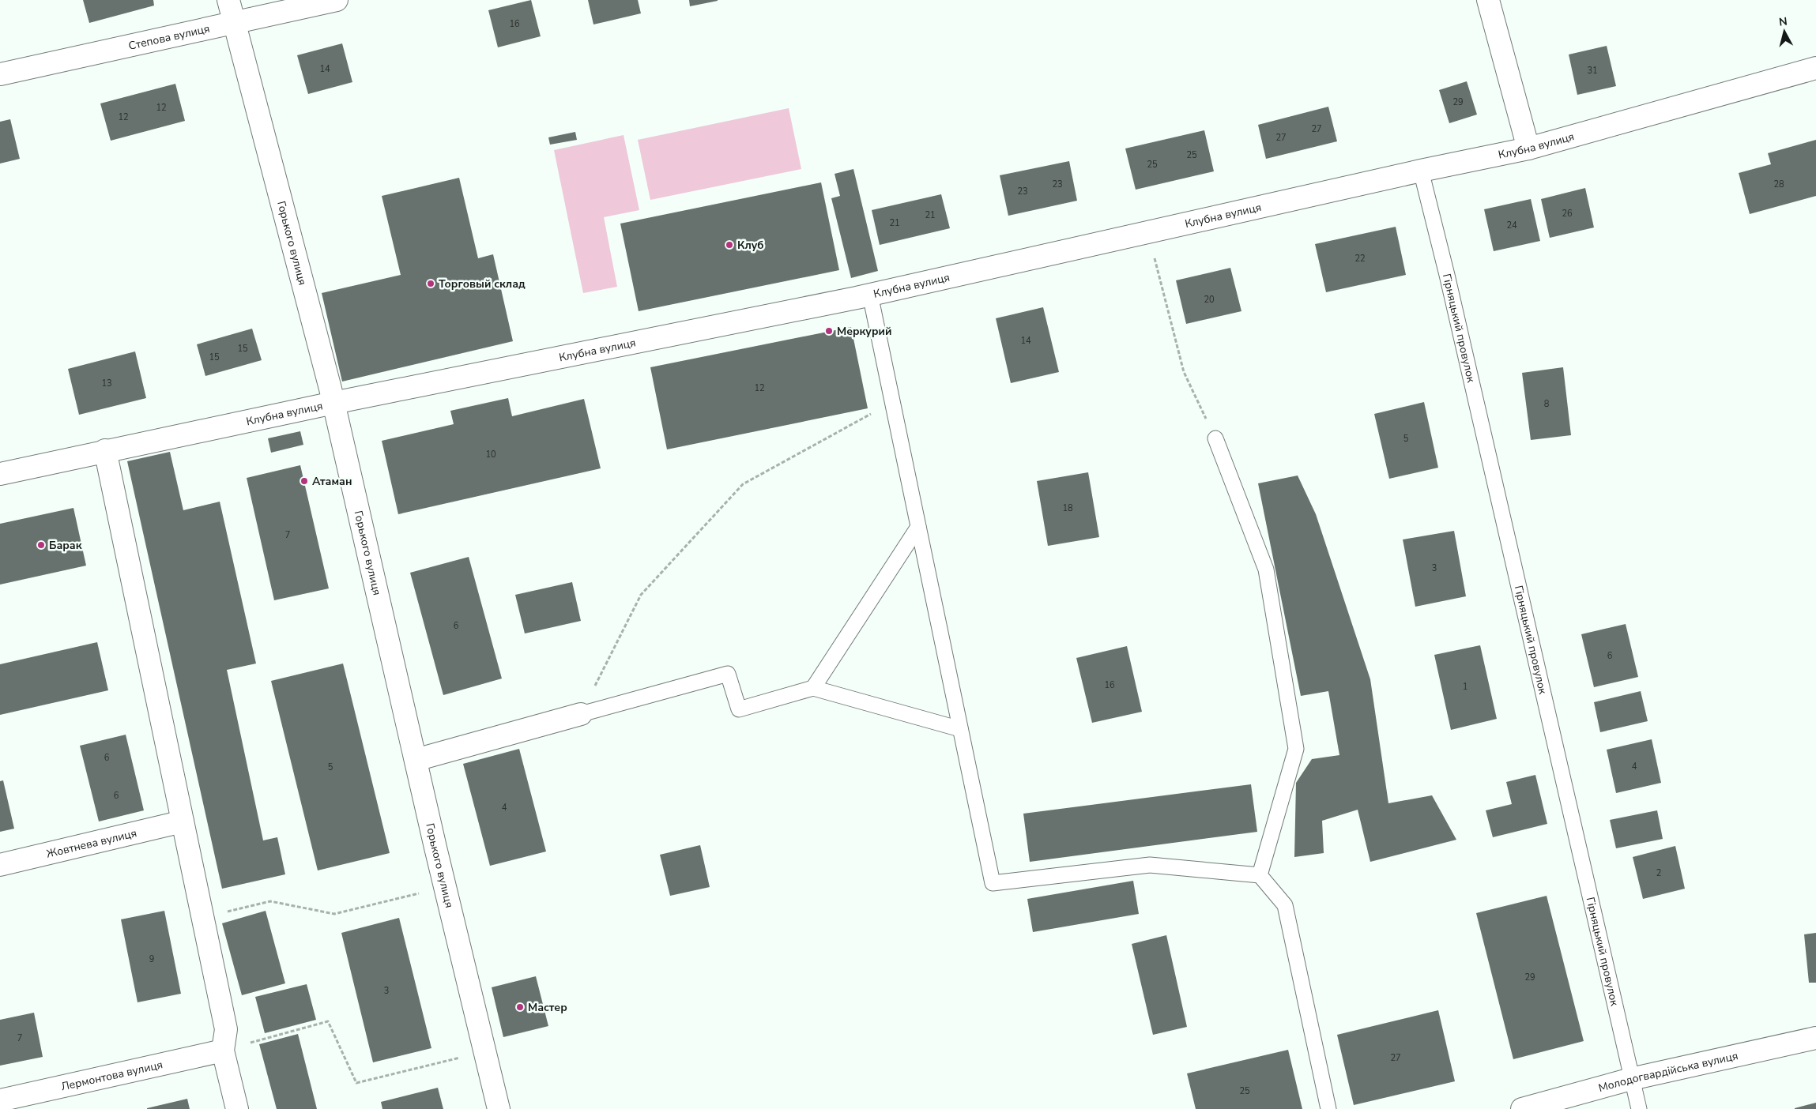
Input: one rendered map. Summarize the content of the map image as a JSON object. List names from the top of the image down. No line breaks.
{"streets":{"street":["Степова вулиця","Клубна вулиця","Горького вулиця","Жовтнева вулиця","Молодогвардійська вулиця","Лермонтова вулиця"],"lane":["Гірняцький провулок"]},"crossings":[["Степова вулиця","Горького вулиця"],["Клубна вулиця","Горького вулиця"],["Клубна вулиця","Гірняцький провулок"],["Гірняцький провулок","Молодогвардійська вулиця"]],"places":["Клуб","Торговый склад","Меркурий","Атаман","Барак","Мастер"],"house_numbers":["16","14","31","29","12","12","27","27","25","25","23","28","23","26","21","21","24","22","20","14","15","15","13","12","8","5","10","18","7","3","6","6","16","1","6","4","5","6","4","2","9","29","3","7","27","25"],"north":"top"}
